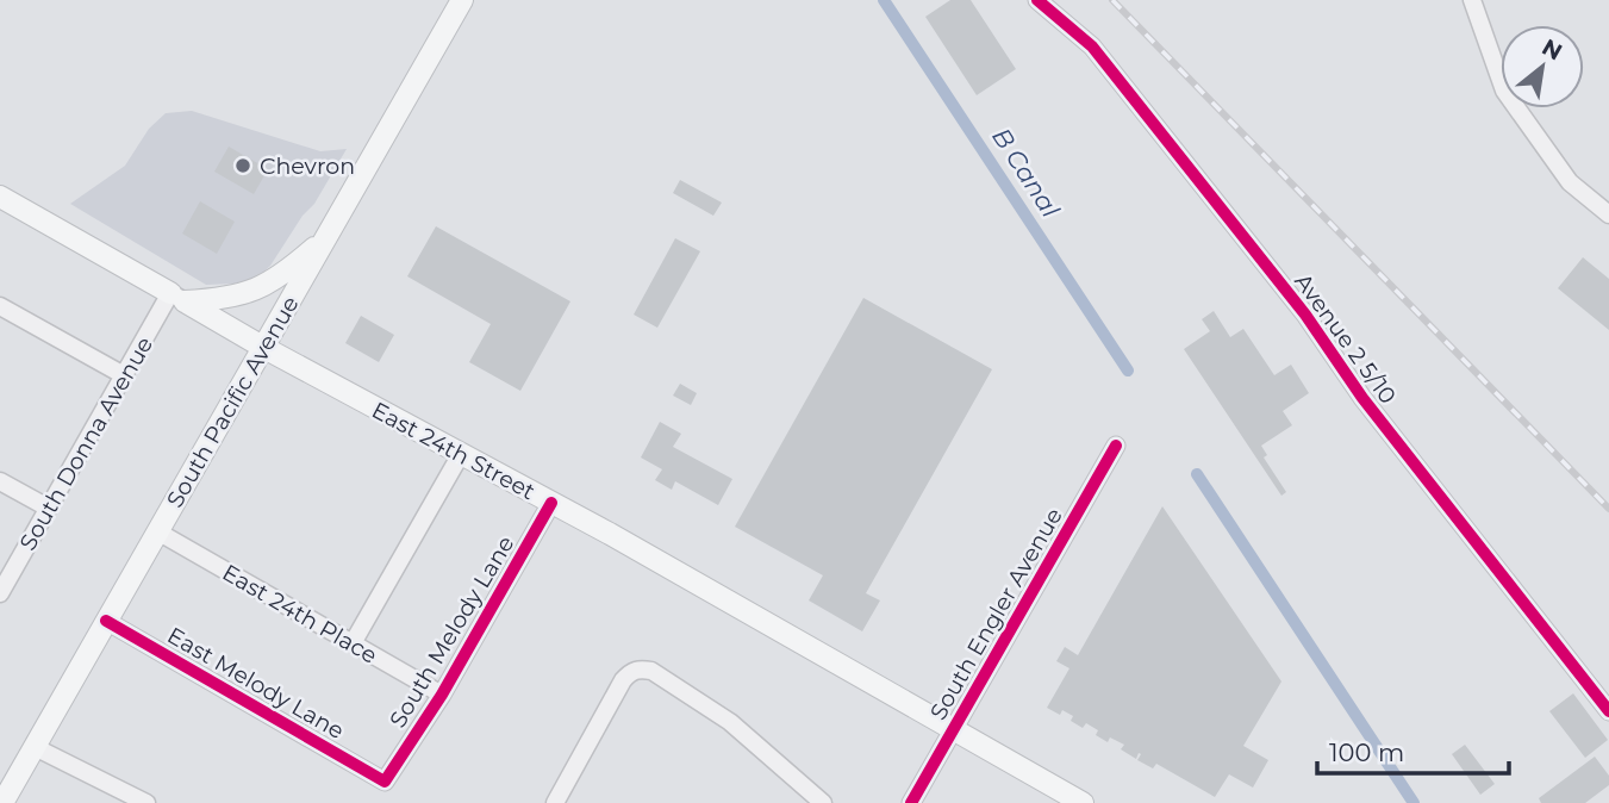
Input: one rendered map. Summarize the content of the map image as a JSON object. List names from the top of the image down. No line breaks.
{"streets":{"main road":["South Pacific Avenue","East 24th Street"],"street":["Avenue 2 5/10","South Donna Avenue","East 24th Place","South Engler Avenue","South Melody Lane","East Melody Lane"]},"crossings":[["South Pacific Avenue","East 24th Street"],["South Pacific Avenue","East 24th Place"],["South Pacific Avenue","East Melody Lane"],["South Donna Avenue","East 24th Street"],["East 24th Street","South Engler Avenue"],["East 24th Street","South Melody Lane"],["East 24th Place","South Melody Lane"],["South Melody Lane","East Melody Lane"]],"water":["B Canal"],"places":["Chevron"],"scale_bar":"100 m","north":"top right"}
